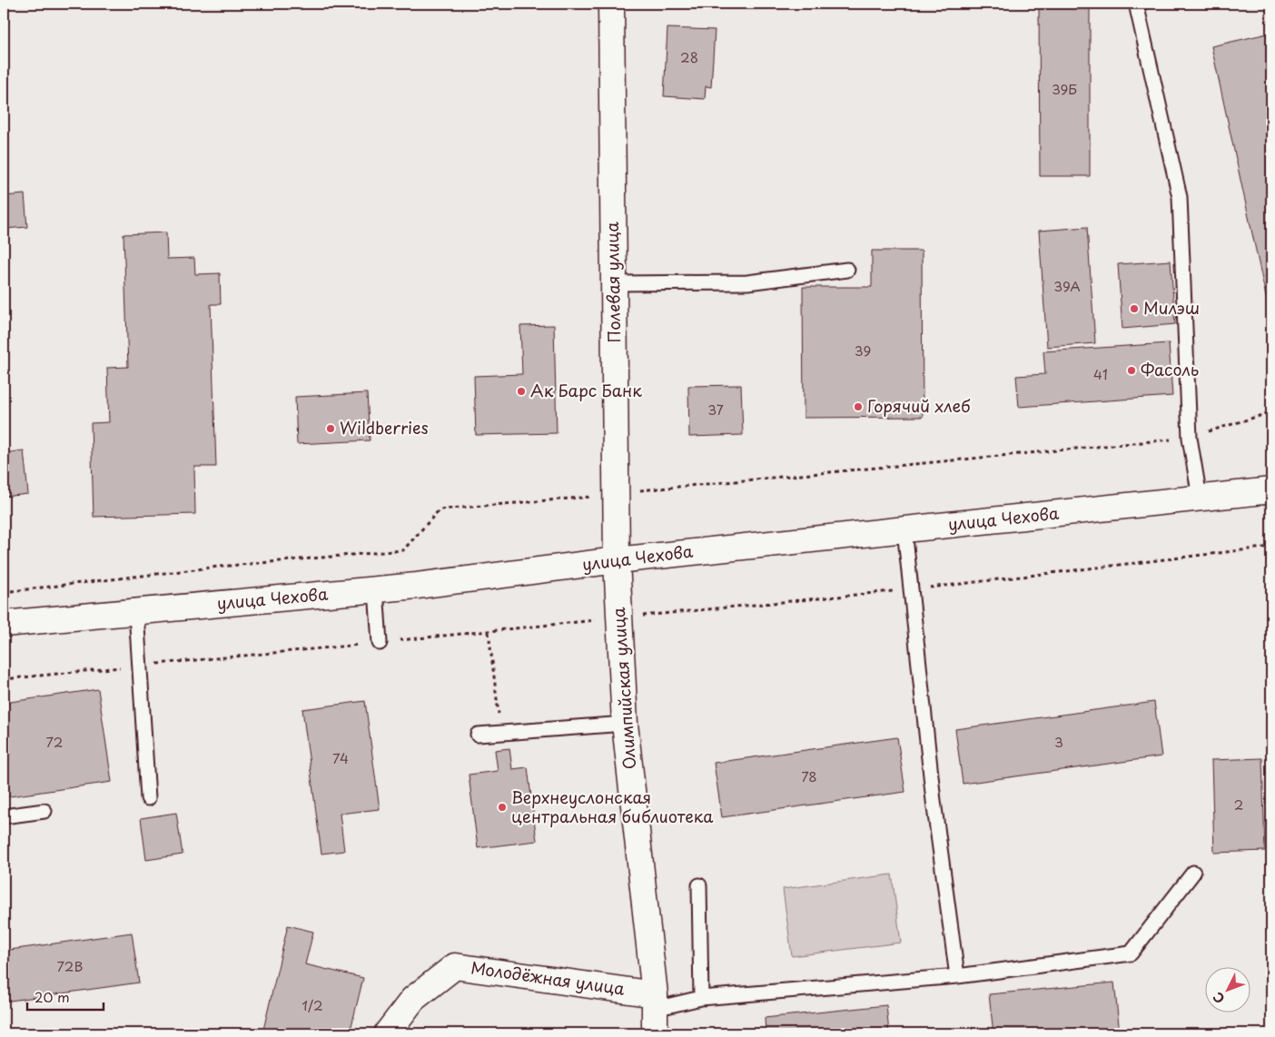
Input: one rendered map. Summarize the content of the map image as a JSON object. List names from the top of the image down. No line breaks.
{"streets":{"street":["Полевая улица","улица Чехова","Олимпийская улица","Молодёжная улица"]},"crossings":[["Полевая улица","улица Чехова"],["Полевая улица","Олимпийская улица"],["улица Чехова","Олимпийская улица"],["Олимпийская улица","Молодёжная улица"]],"places":["Милэш","Фасоль","Ак Барс Банк","Горячий хлеб","Wildberries","Верхнеуслонская центральная библиотека"],"house_numbers":["28","39Б","39А","39","41","37","72","3","74","78","2","72В","1/2"],"scale_bar":"20 m","north":"bottom left"}
